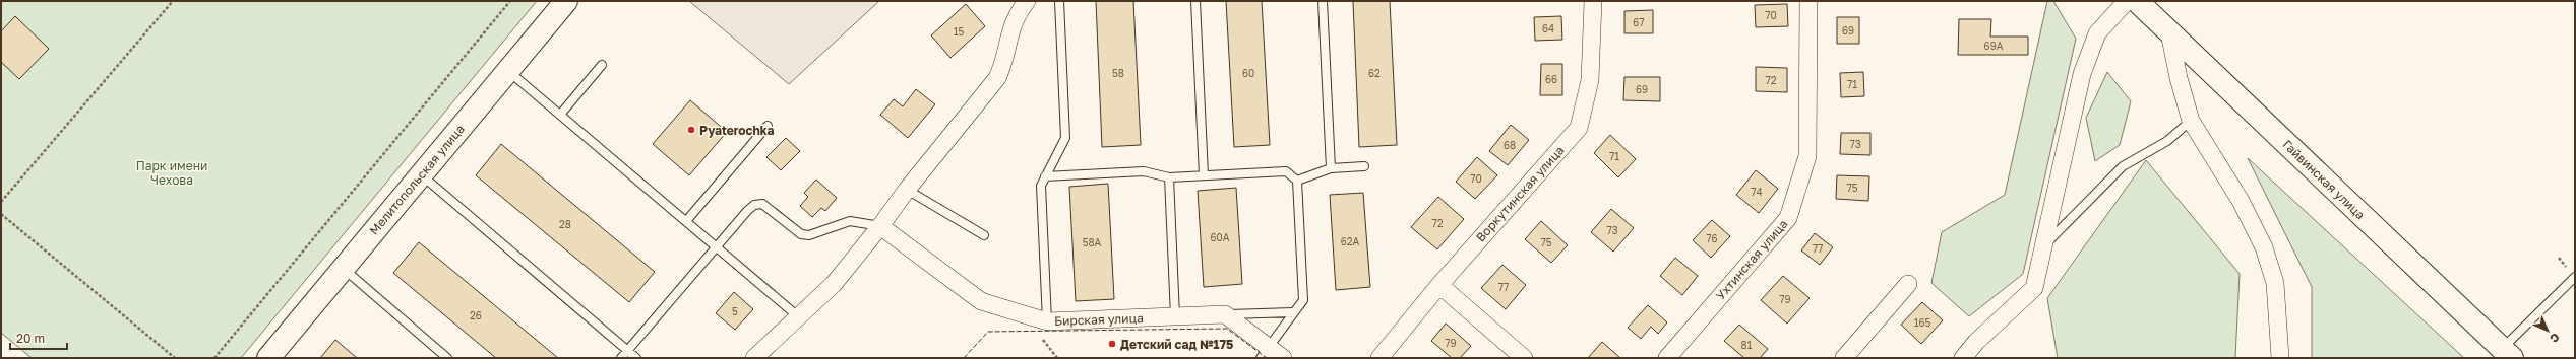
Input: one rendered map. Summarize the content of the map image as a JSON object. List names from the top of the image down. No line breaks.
{"streets":{"main road":["Мелитопольская улица","Гайвинская улица"],"street":["Воркутинская улица","Ухтинская улица","Бирская улица"]},"parks":["Парк имени Чехова"],"places":["Pyaterochka","Детский сад №175"],"house_numbers":["70","67","64","69","15","69А","58","60","62","66","72","71","69","73","68","71","70","75","74","72","28","73","60А","76","62А","58А","75","77","77","79","5","26","165","79","81"],"scale_bar":"20 m","north":"bottom right"}
